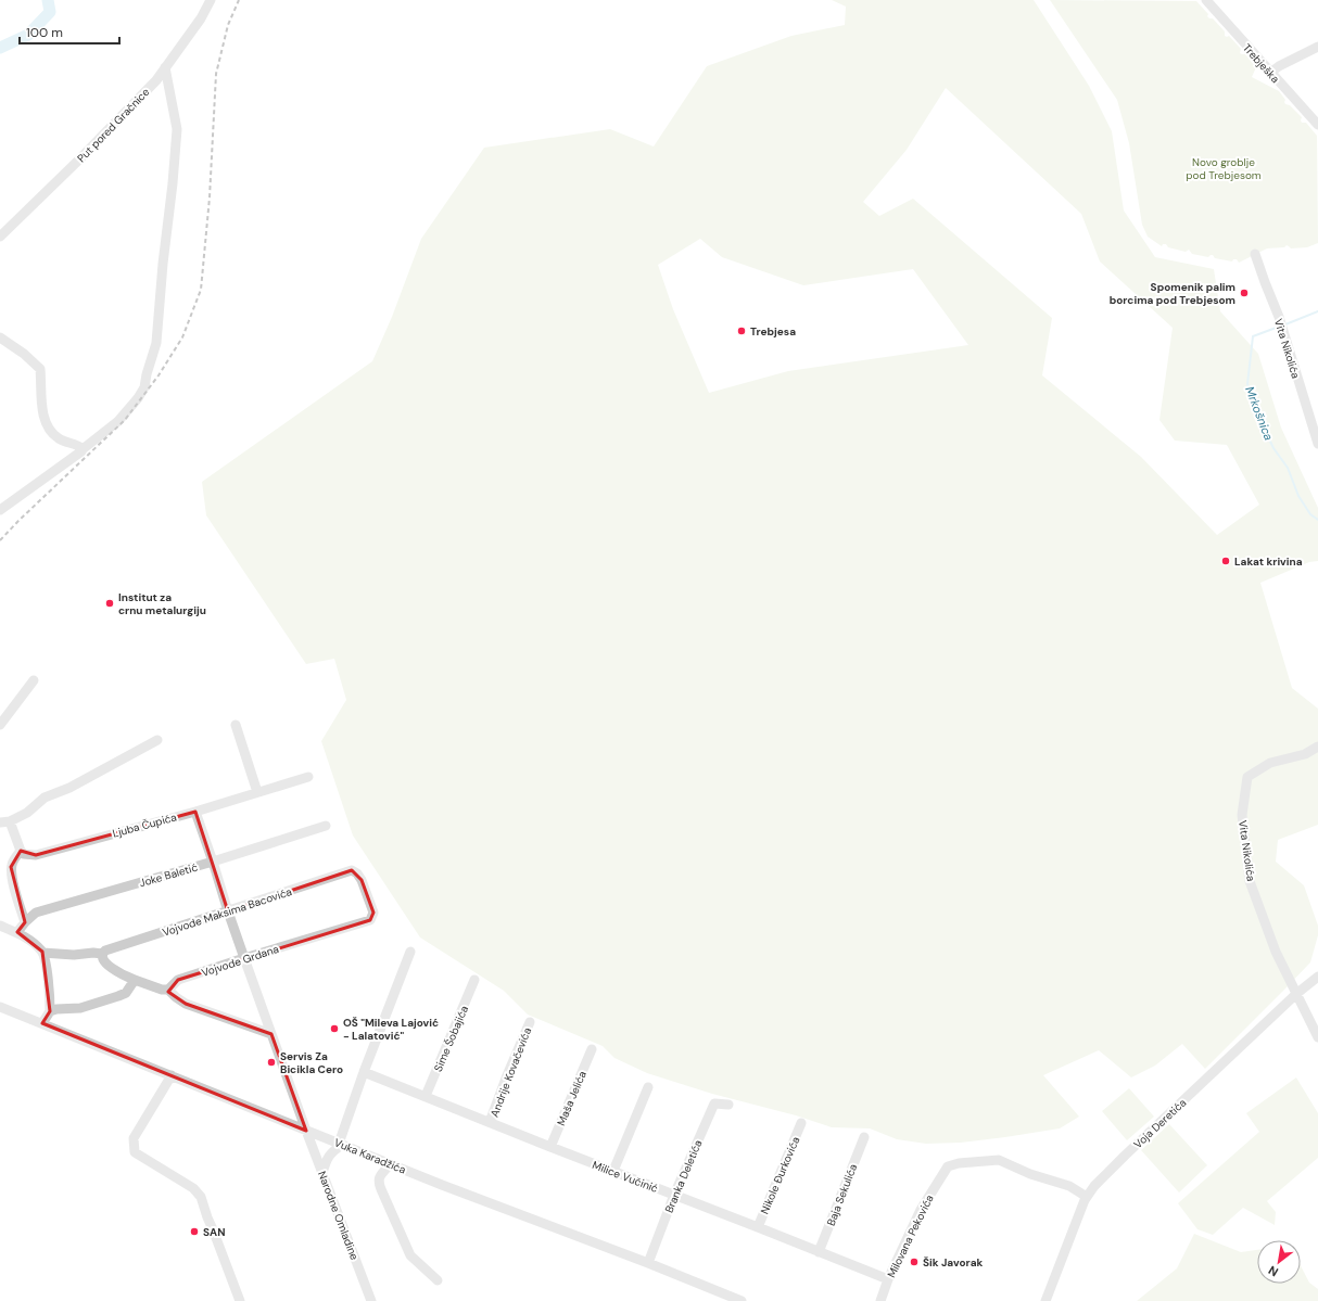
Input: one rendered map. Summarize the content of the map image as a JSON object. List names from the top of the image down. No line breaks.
{"streets":{"street":["Trebješka","Put pored Gračnice","Vita Nikolića","Ljuba Čupića","Joke Baletić","Vojvode Maksima Bacovića","Vojvode Grdana","Sime Šobajića","Andrije Kovačevića","Maša Jelića","Voja Deretića","Vuka Karadžića","Nikole Đurkovića","Milice Vučinić","Branka Deletića","Baja Sekulića","Narodne Omladine","Milovana Pekovića"]},"crossings":[["Vita Nikolića","Voja Deretića"],["Ljuba Čupića","Narodne Omladine"],["Joke Baletić","Narodne Omladine"],["Vojvode Maksima Bacovića","Vojvode Grdana"],["Vojvode Maksima Bacovića","Narodne Omladine"],["Vojvode Grdana","Narodne Omladine"],["Sime Šobajića","Milice Vučinić"],["Andrije Kovačevića","Milice Vučinić"],["Maša Jelića","Milice Vučinić"],["Voja Deretića","Milovana Pekovića"],["Vuka Karadžića","Branka Deletića"],["Vuka Karadžića","Narodne Omladine"],["Nikole Đurkovića","Milice Vučinić"],["Milice Vučinić","Branka Deletića"],["Milice Vučinić","Baja Sekulića"],["Milice Vučinić","Milovana Pekovića"]],"water":["Mrkošnica"],"parks":["Novo groblje pod Trebjesom"],"places":["Spomenik palim borcima pod Trebjesom","Trebjesa","Lakat krivina","Institut za crnu metalurgiju","OŠ \"Mileva Lajović - Lalatović\"","Servis Za Bicikla Cero","SAN","Šik Javorak"],"scale_bar":"100 m","north":"bottom left"}
